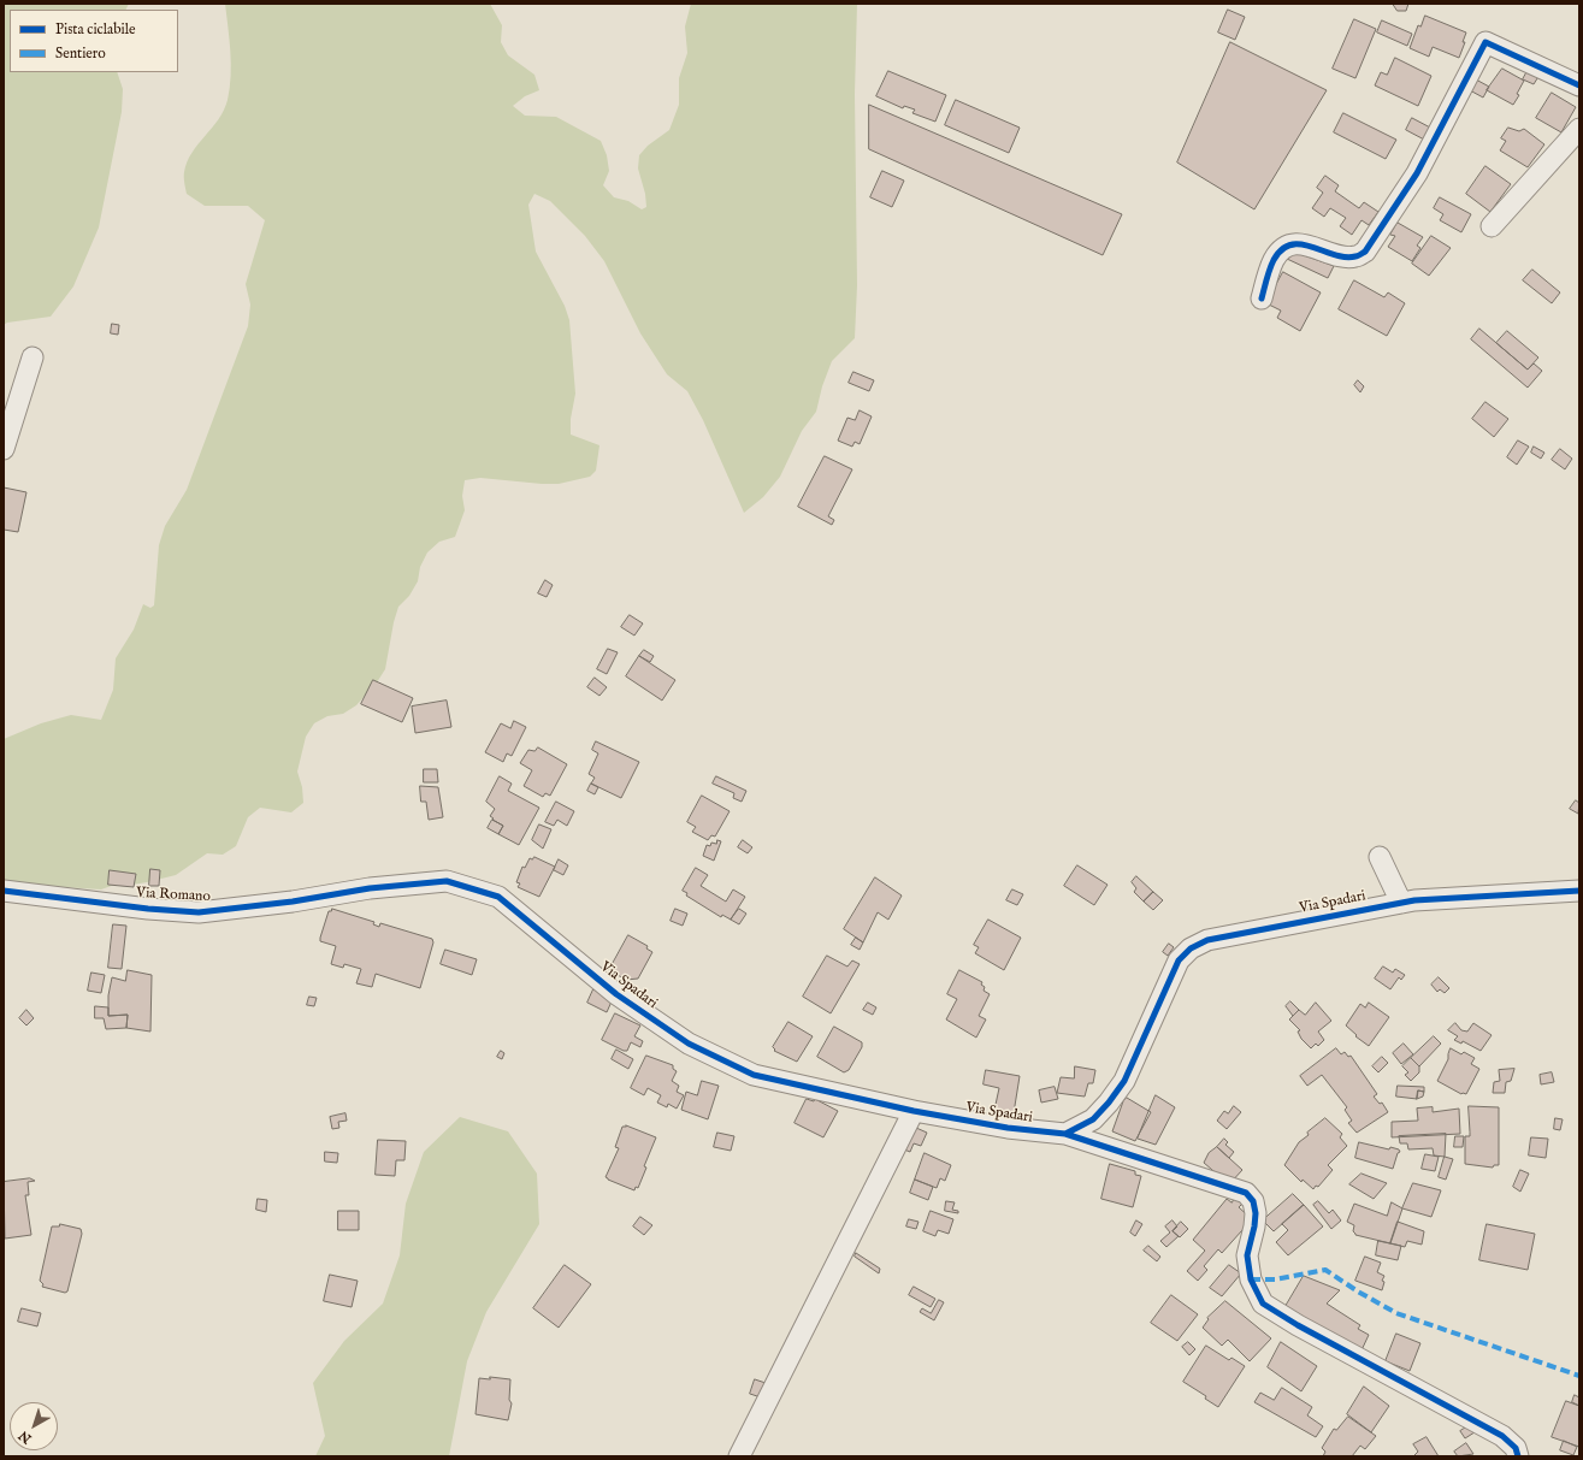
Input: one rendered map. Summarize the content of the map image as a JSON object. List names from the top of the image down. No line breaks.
{"streets":{"street":["Via Romano","Via Spadari"]},"crossings":[["Via Romano","Via Spadari"]],"legend":["Pista ciclabile","Sentiero"],"north":"bottom left"}
